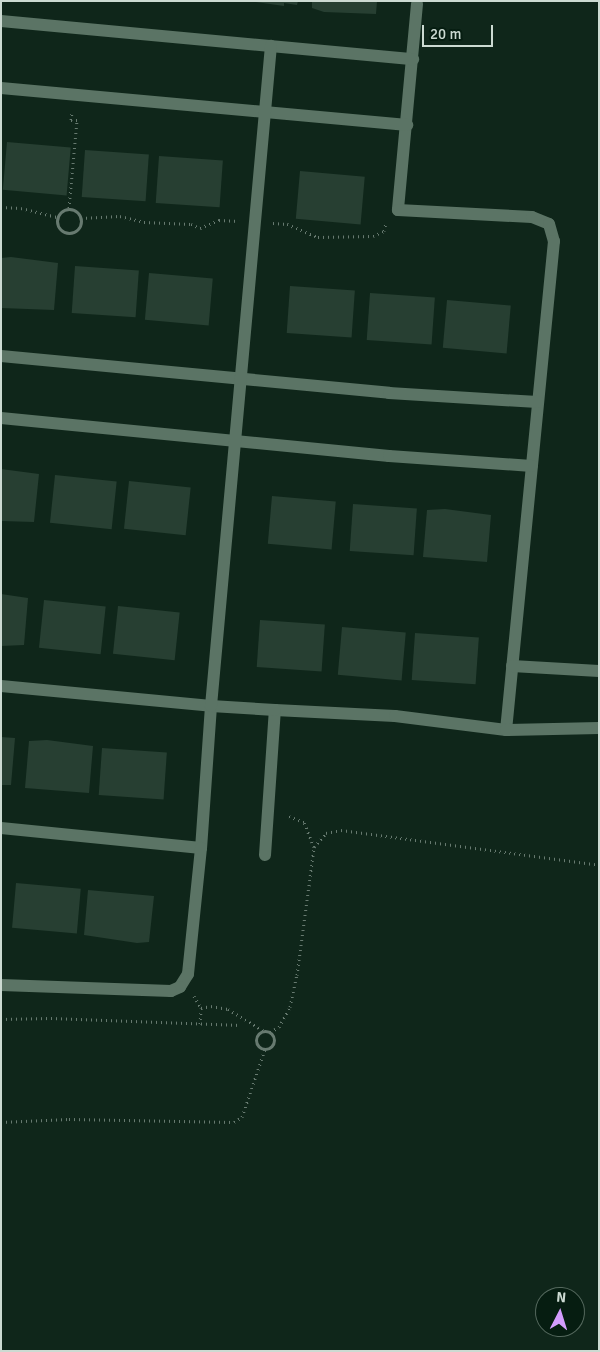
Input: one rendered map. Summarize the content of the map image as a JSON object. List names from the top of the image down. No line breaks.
{"scale_bar":"20 m","north":"top"}
